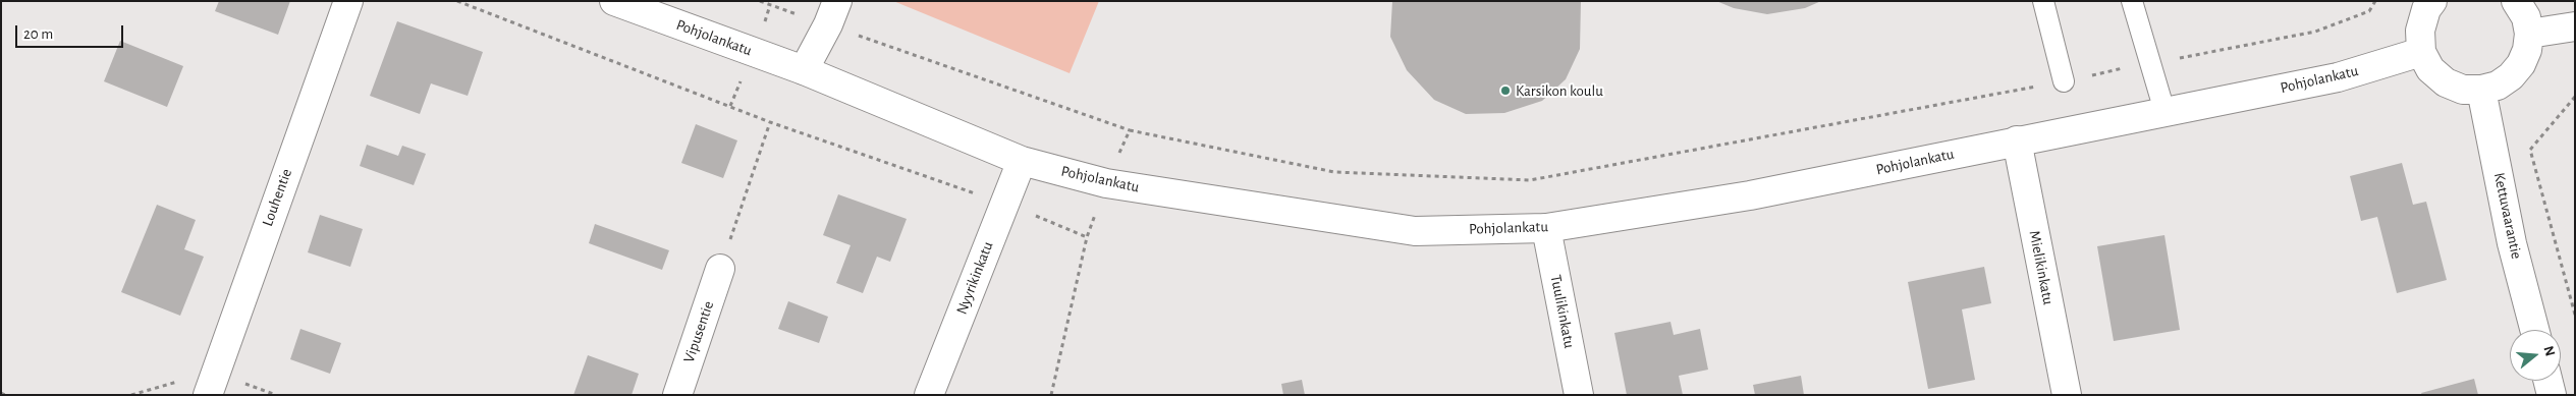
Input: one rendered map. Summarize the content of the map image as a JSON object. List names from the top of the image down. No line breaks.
{"streets":{"street":["Pohjolankatu","Louhentie","Kettuvaarantie","Mielikinkatu","Nyyrikinkatu","Tuulikinkatu","Vipusentie"]},"crossings":[["Pohjolankatu","Mielikinkatu"],["Pohjolankatu","Nyyrikinkatu"],["Pohjolankatu","Tuulikinkatu"]],"places":["Karsikon koulu"],"scale_bar":"20 m","north":"right"}
